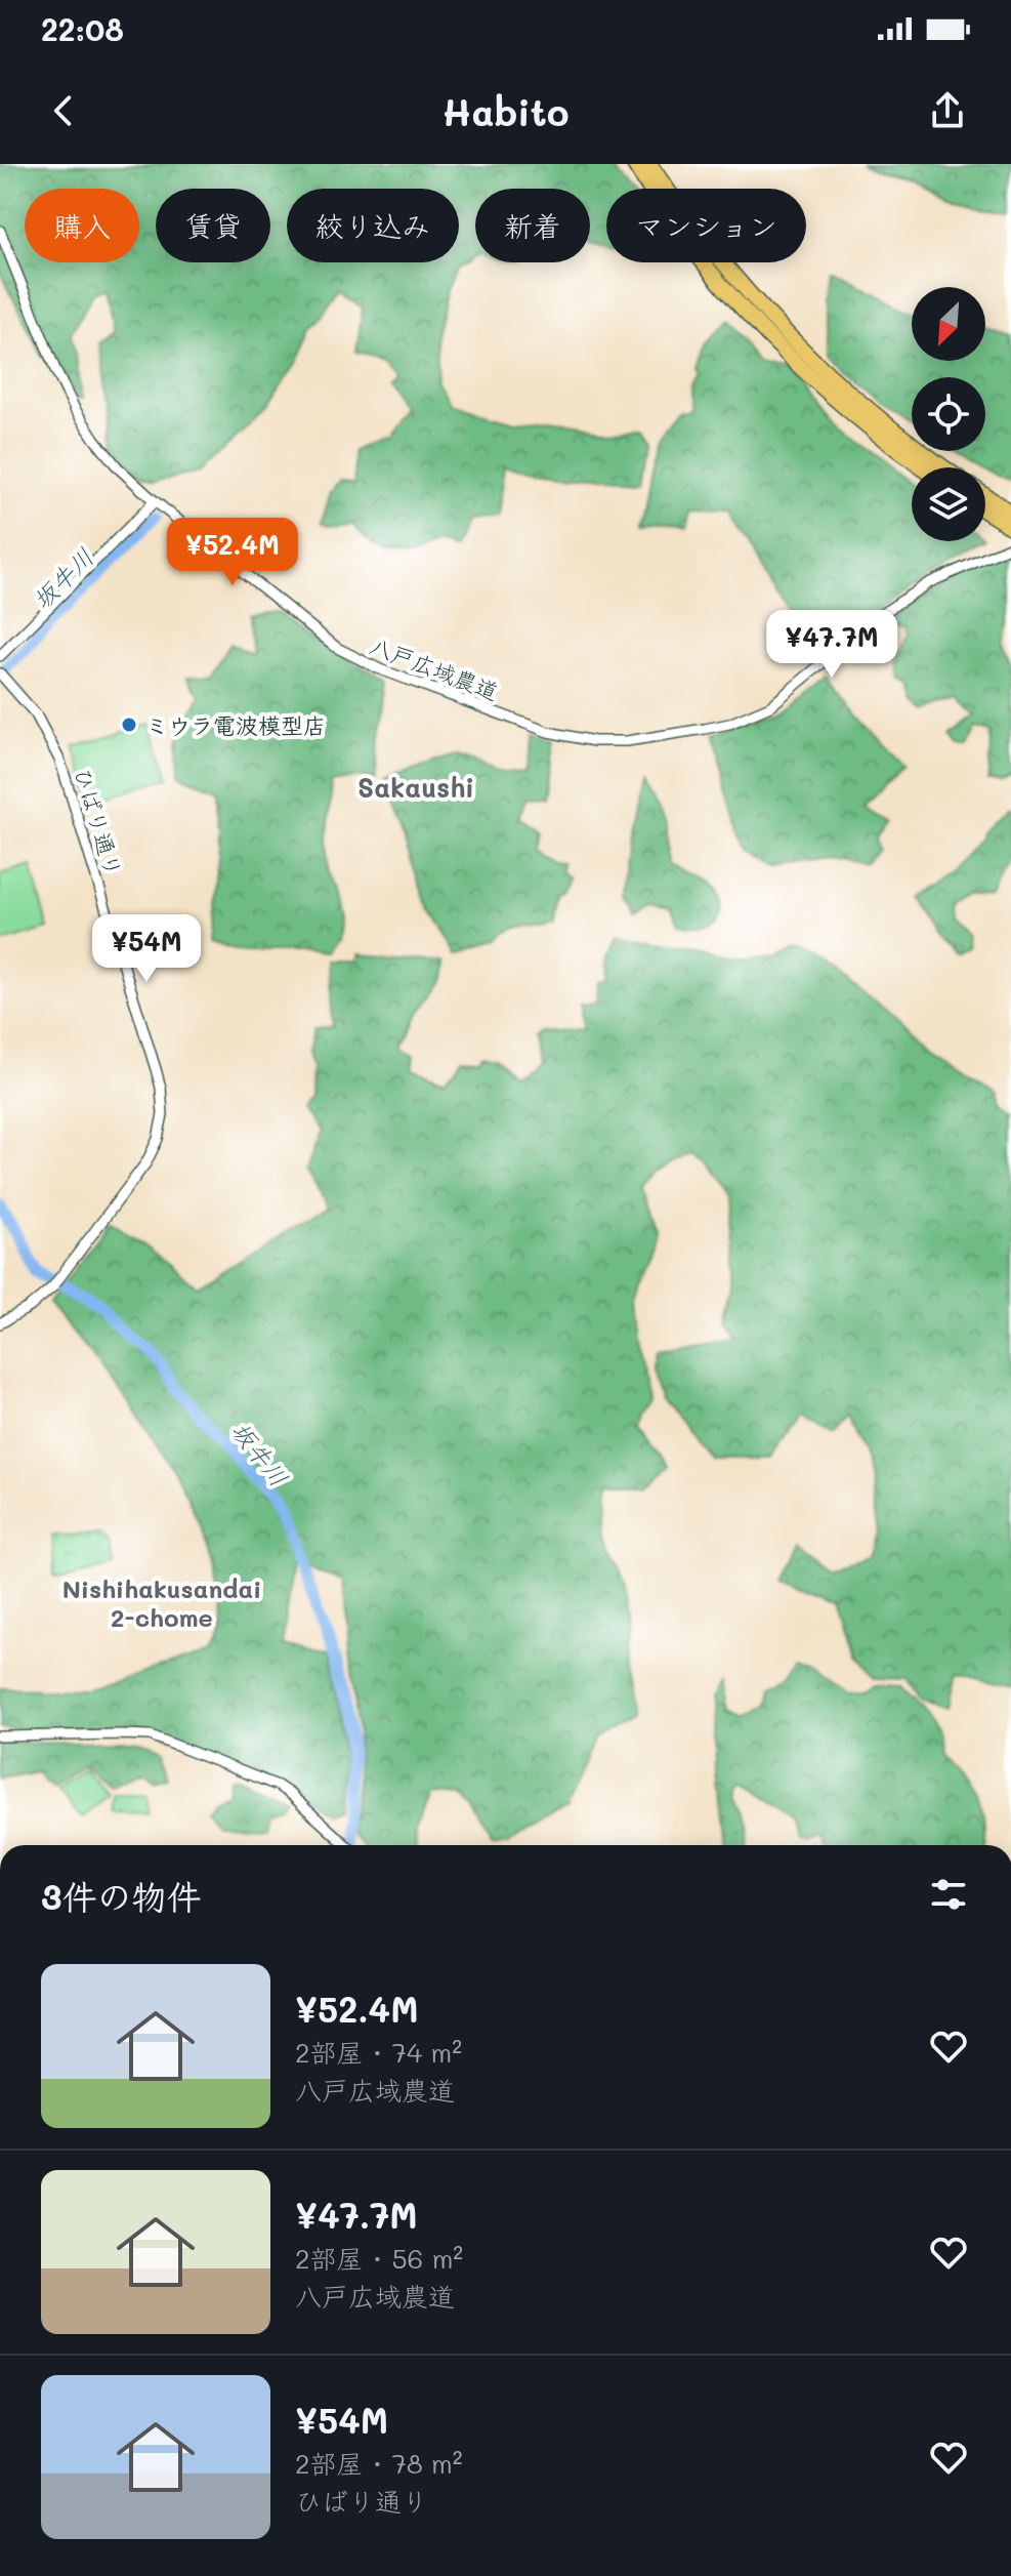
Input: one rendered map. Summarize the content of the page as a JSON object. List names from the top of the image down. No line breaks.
{"streets":{"street":["八戸広域農道","ひばり通り"]},"districts":["Sakaushi","Nishihakusandai 2-chome"],"water":["坂牛川"],"places":["ミウラ電波模型店"],"north":"bottom left","page":{"status":"22:08","header":"Habito","chip":["購入","賃貸","絞り込み","新着","マンション"],"price":["¥52.4M","¥47.7M","¥54M"],"heading":"3件の物件","list":[{"name":"¥52.4M","note":"2部屋 · 74 m² · 八戸広域農道"},{"name":"¥47.7M","note":"2部屋 · 56 m² · 八戸広域農道"},{"name":"¥54M","note":"2部屋 · 78 m² · ひばり通り"}]}}
